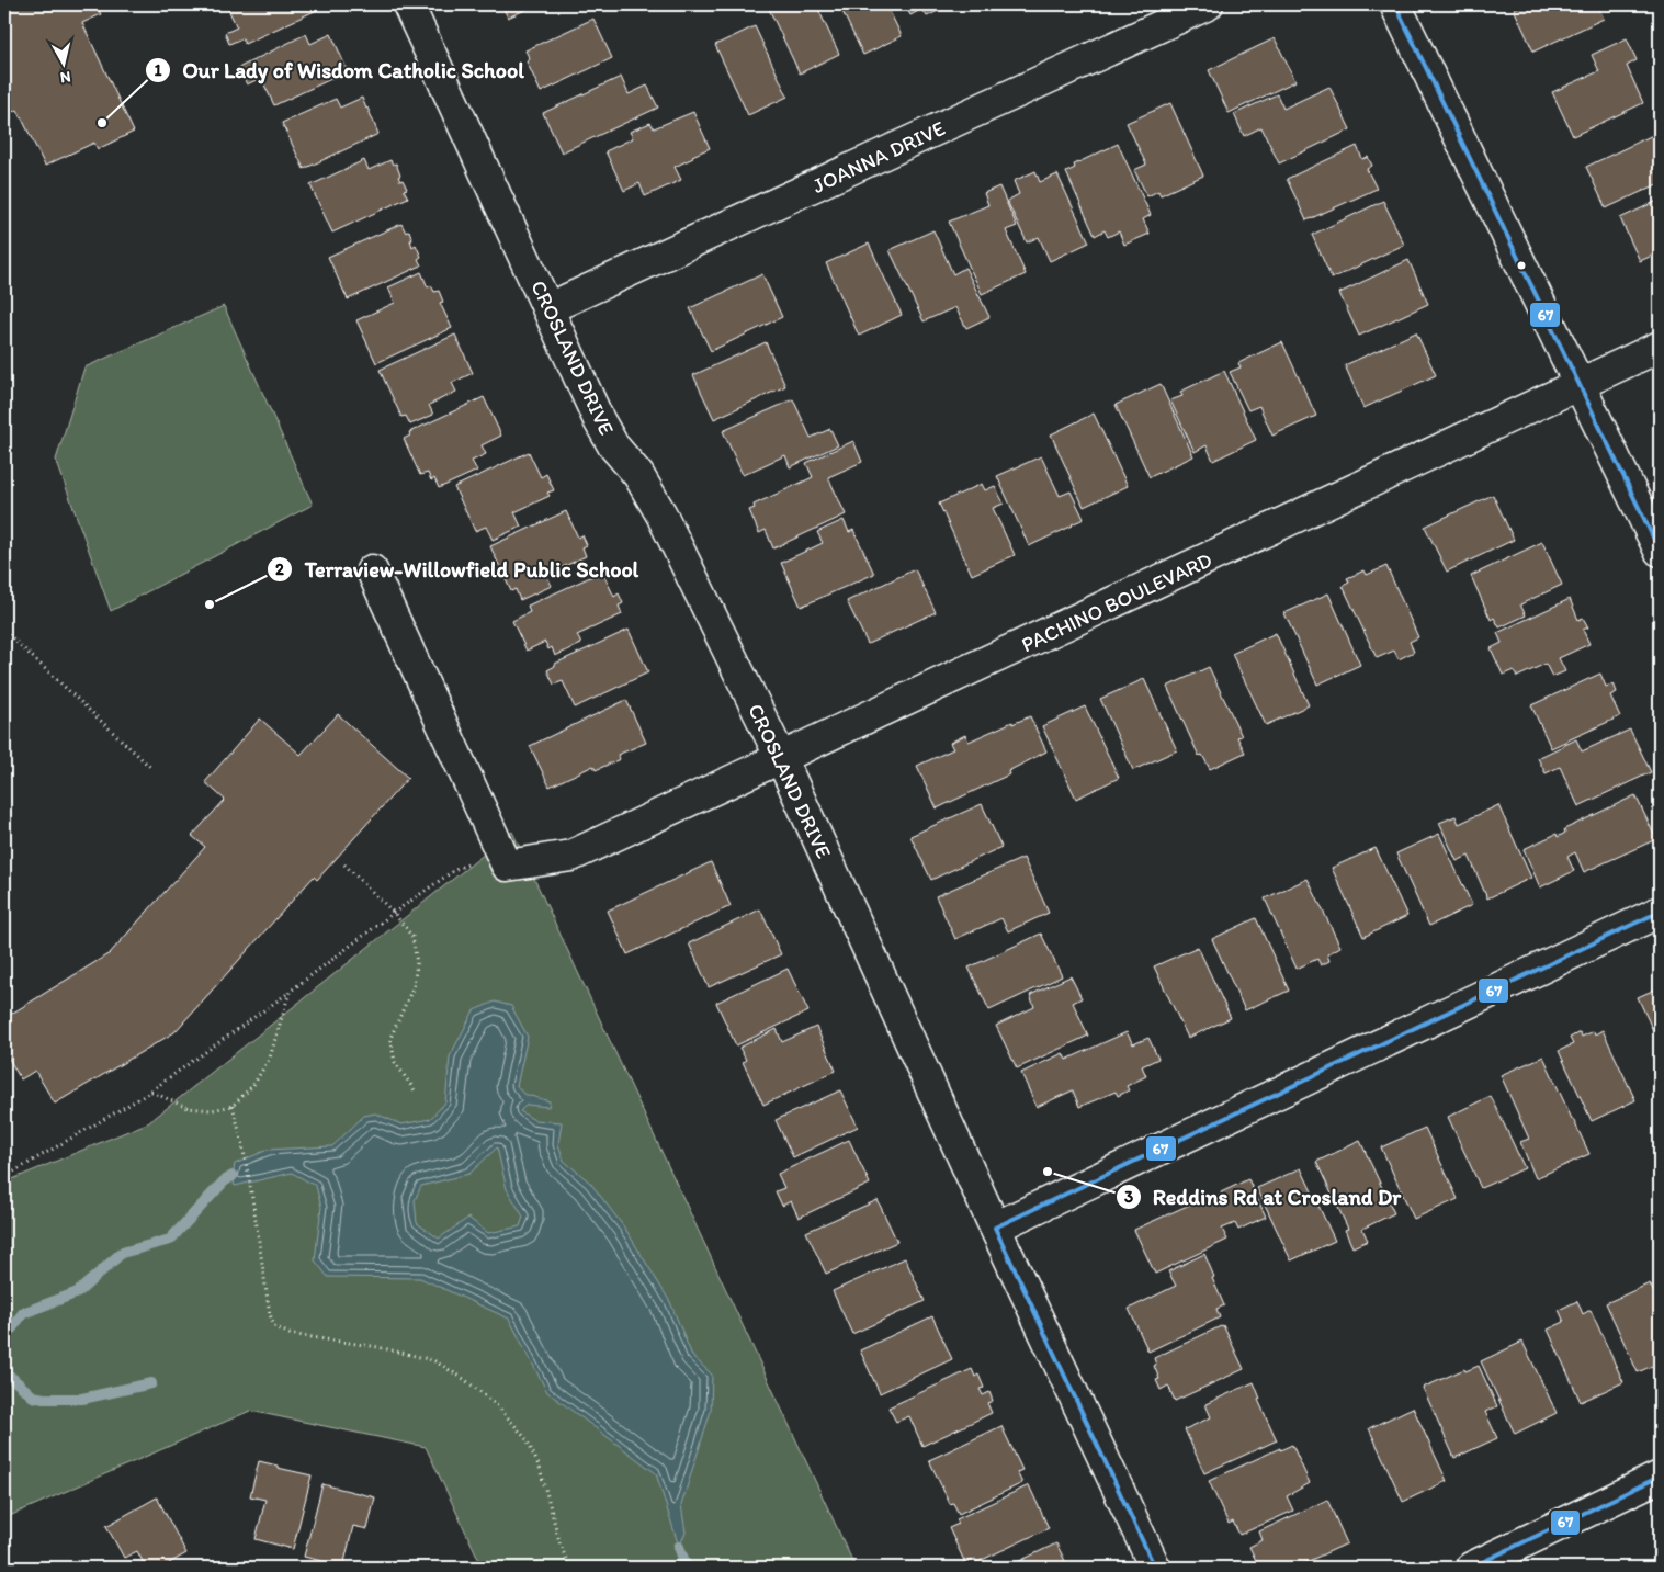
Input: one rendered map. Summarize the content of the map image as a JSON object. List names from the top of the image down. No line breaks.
{"streets":{"street":["JOANNA DRIVE","CROSLAND DRIVE","PACHINO BOULEVARD"]},"crossings":[["JOANNA DRIVE","CROSLAND DRIVE"],["CROSLAND DRIVE","PACHINO BOULEVARD"]],"places":["Our Lady of Wisdom Catholic School","Terraview-Willowfield Public School","Reddins Rd at Crosland Dr"],"lines":["transit line 67"],"north":"bottom"}
